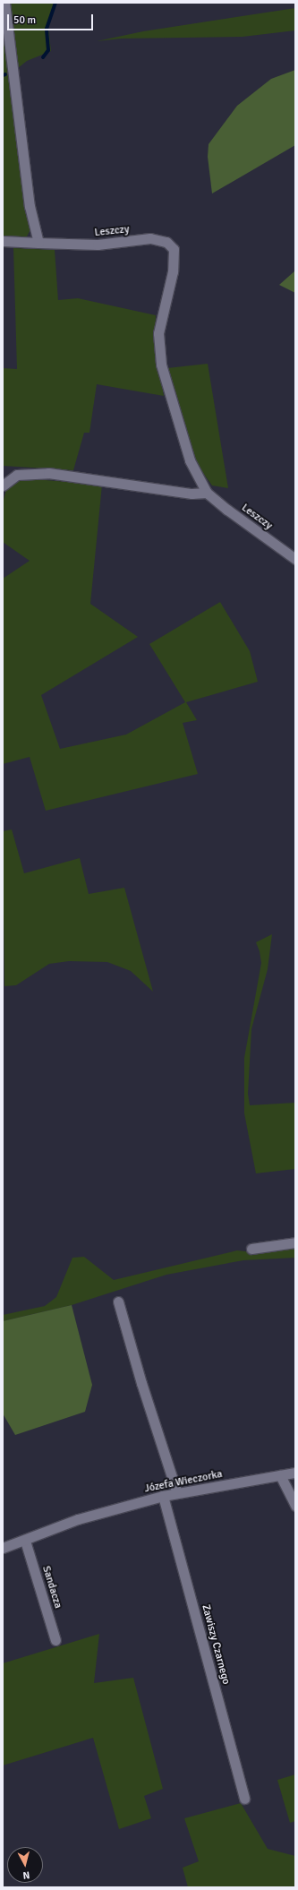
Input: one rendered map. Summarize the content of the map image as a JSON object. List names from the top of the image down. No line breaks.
{"streets":{"street":["Leszczy","Józefa Wieczorka","Sandacza","Zawiszy Czarnego"]},"crossings":[["Józefa Wieczorka","Sandacza"],["Józefa Wieczorka","Zawiszy Czarnego"]],"scale_bar":"50 m","north":"bottom"}
